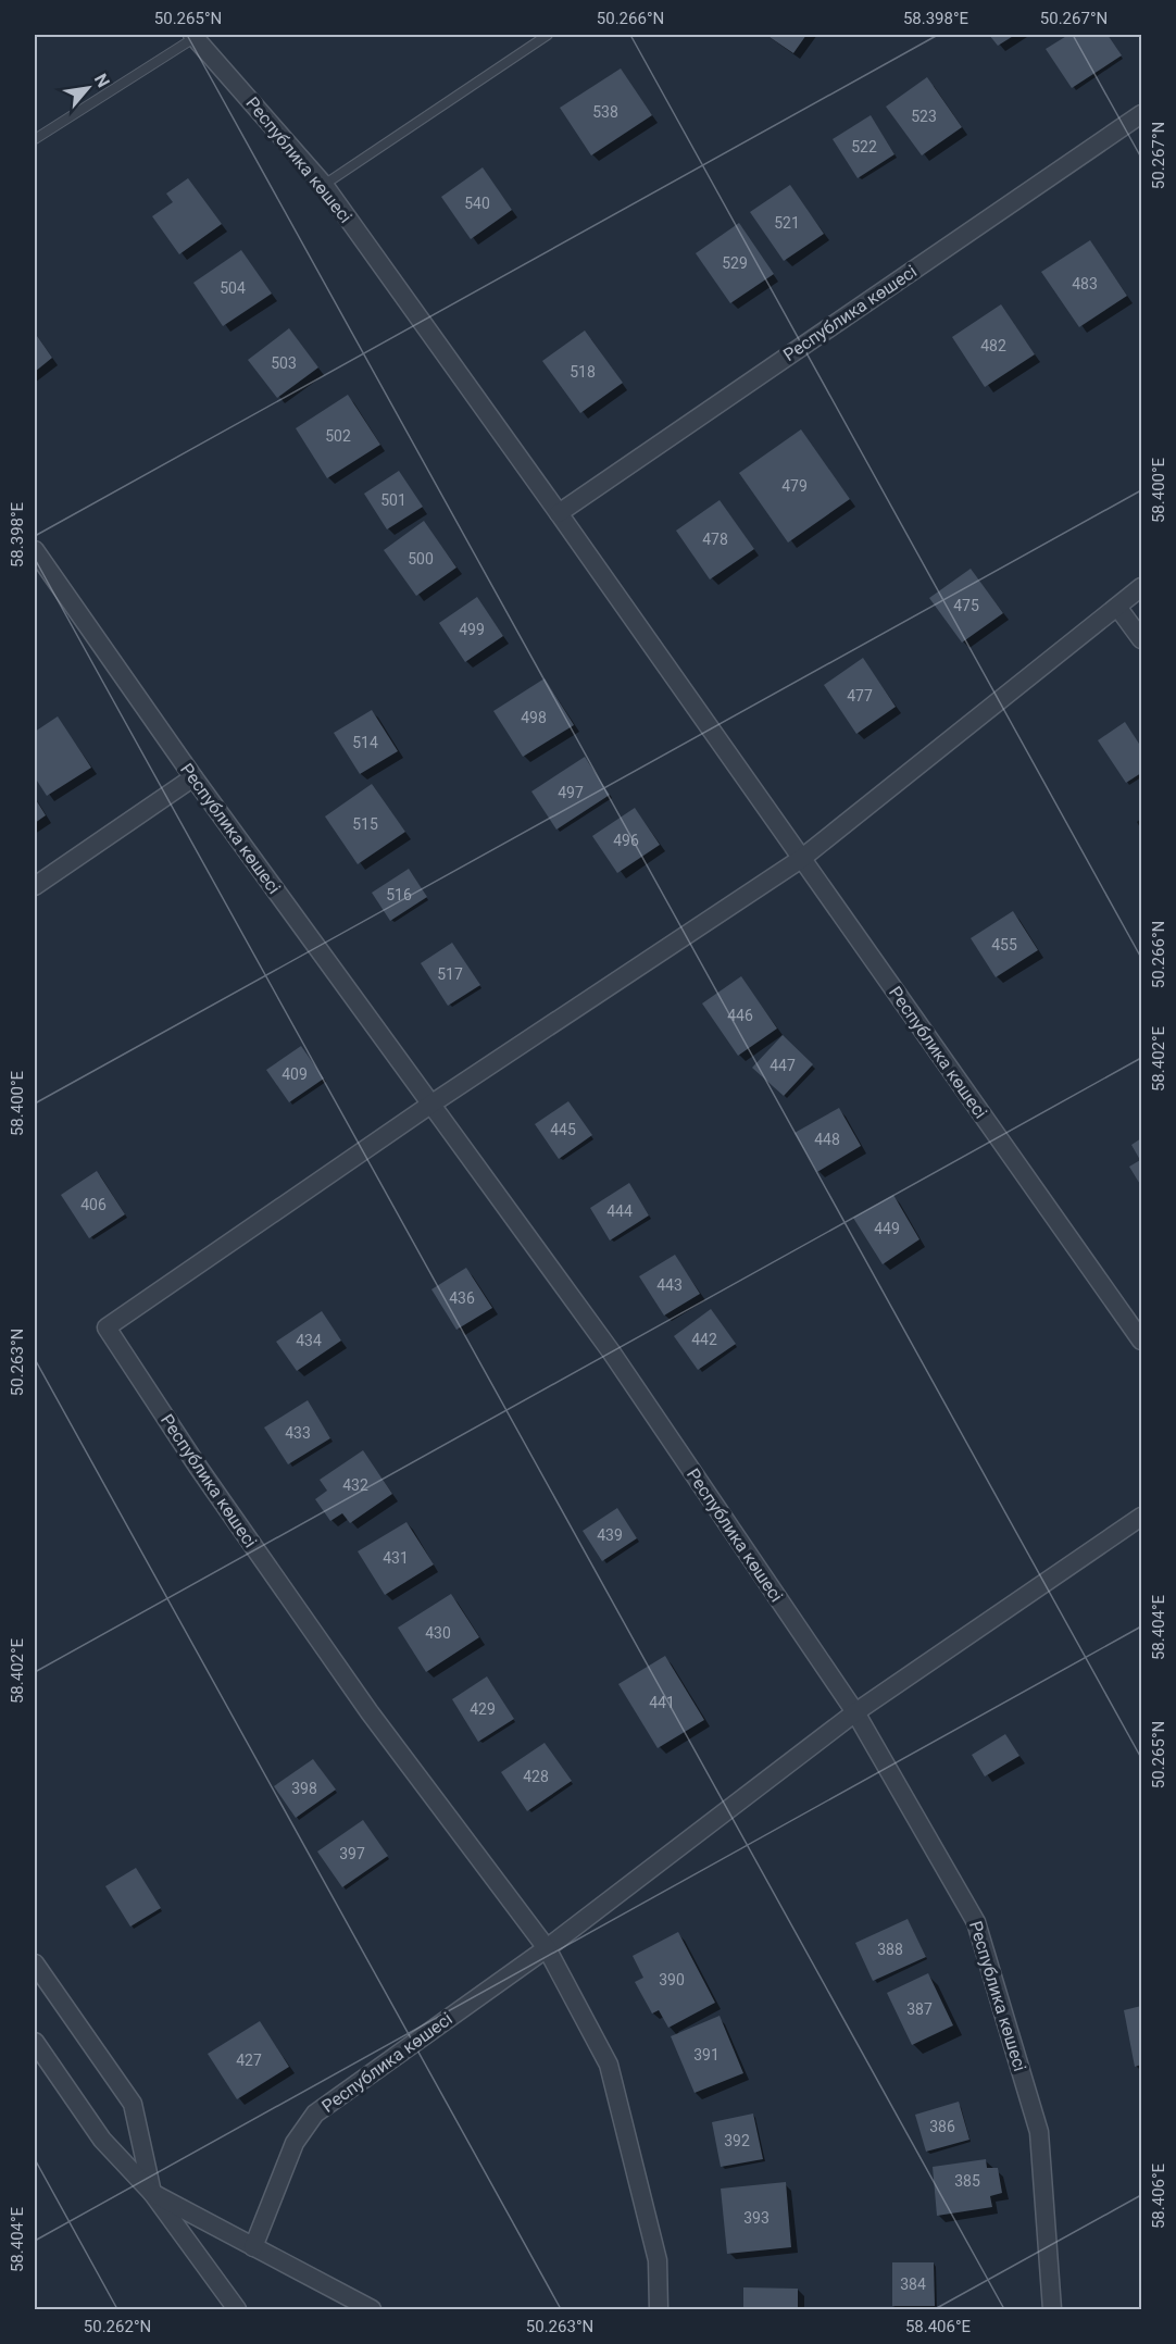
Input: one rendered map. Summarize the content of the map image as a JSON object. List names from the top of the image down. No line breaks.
{"streets":{"street":["Республика көшесі"]},"house_numbers":["538","523","522","540","521","529","483","504","482","503","518","502","479","501","478","500","475","499","477","498","514","497","515","496","516","455","517","446","447","409","445","448","406","444","449","443","436","442","434","433","432","439","431","430","441","429","428","398","397","388","390","387","391","427","386","392","385","393","384"],"north":"top right","coordinates":["50.265°N","50.266°N","58.398°E","50.267°N","58.400°E","58.402°E","50.263°N","58.404°E","58.406°E","50.262°N"]}
